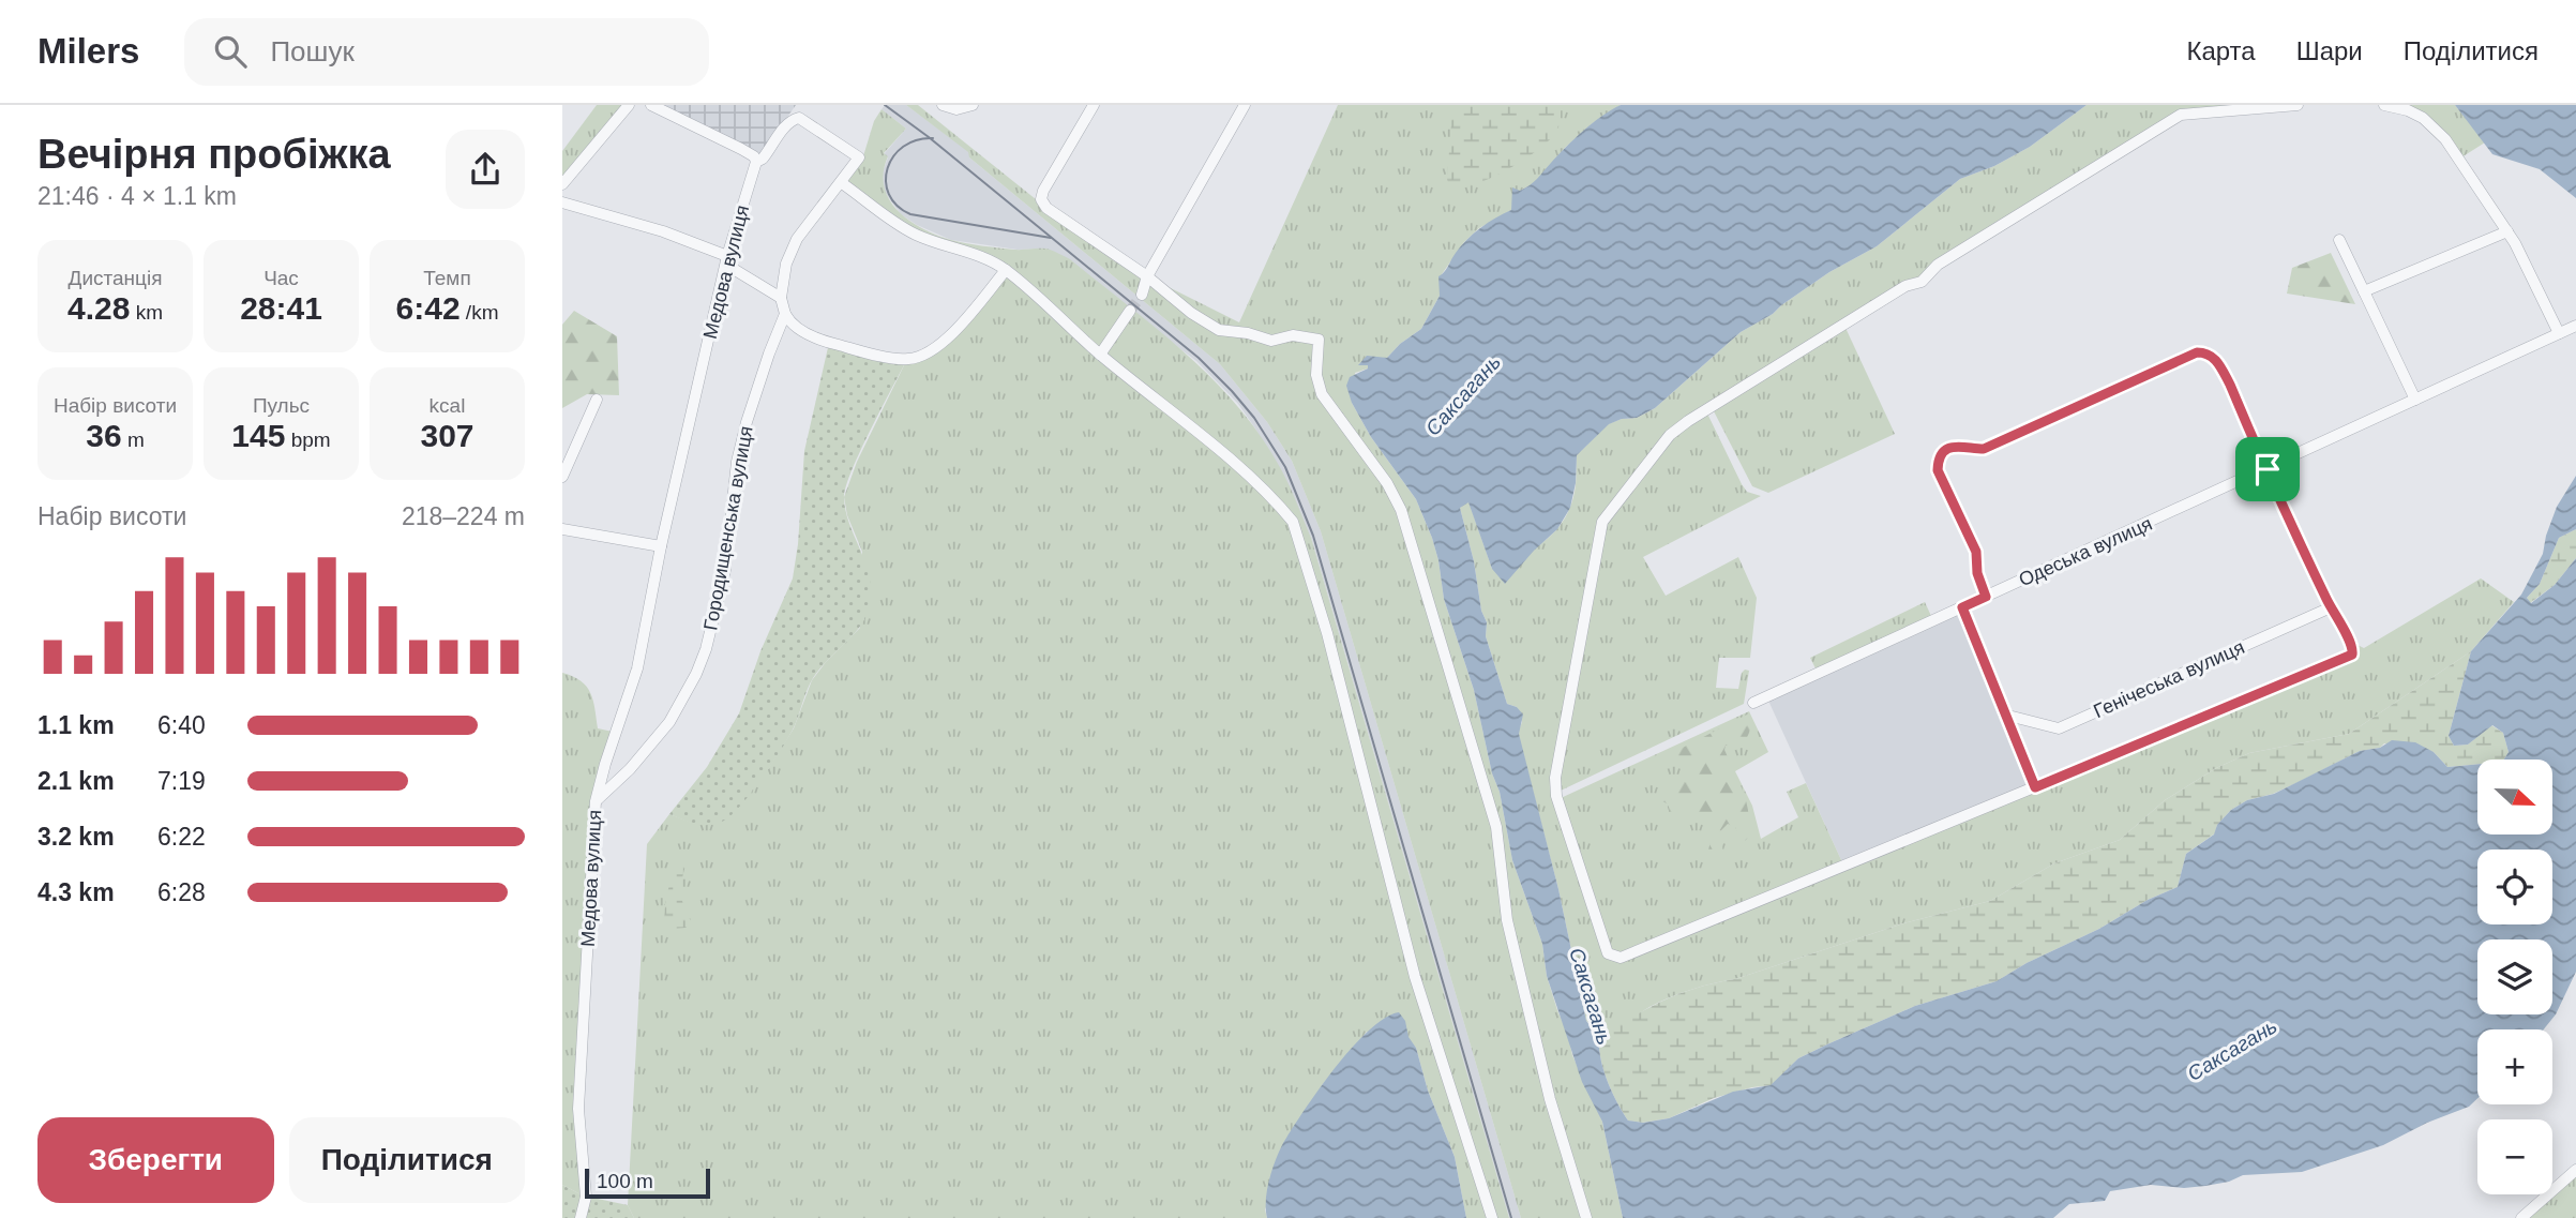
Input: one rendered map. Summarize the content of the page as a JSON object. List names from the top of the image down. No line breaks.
{"streets":{"street":["Медова вулиця","Городищенська вулиця","Одеська вулиця","Генічеська вулиця"]},"crossings":[["Медова вулиця","Городищенська вулиця"]],"water":["Саксагань"],"scale_bar":"100 m","north":"right","page":{"header":"Milers","search":"Пошук","nav":["Карта","Шари","Поділитися"],"heading":["Вечірня пробіжка","21:46 · 4 × 1.1 km"],"stats":[["Дистанція","4.28 km"],["Час","28:41"],["Темп","6:42 /km"],["Набір висоти","36 m"],["Пульс","145 bpm"],["kcal","307"]],"chart":["Набір висоти","218–224 m"],"list":[{"name":"1.1 km","note":"6:40"},{"name":"2.1 km","note":"7:19"},{"name":"3.2 km","note":"6:22"},{"name":"4.3 km","note":"6:28"}],"map_buttons":["+","−"],"buttons":["Зберегти","Поділитися"],"scale":"100 m"}}
